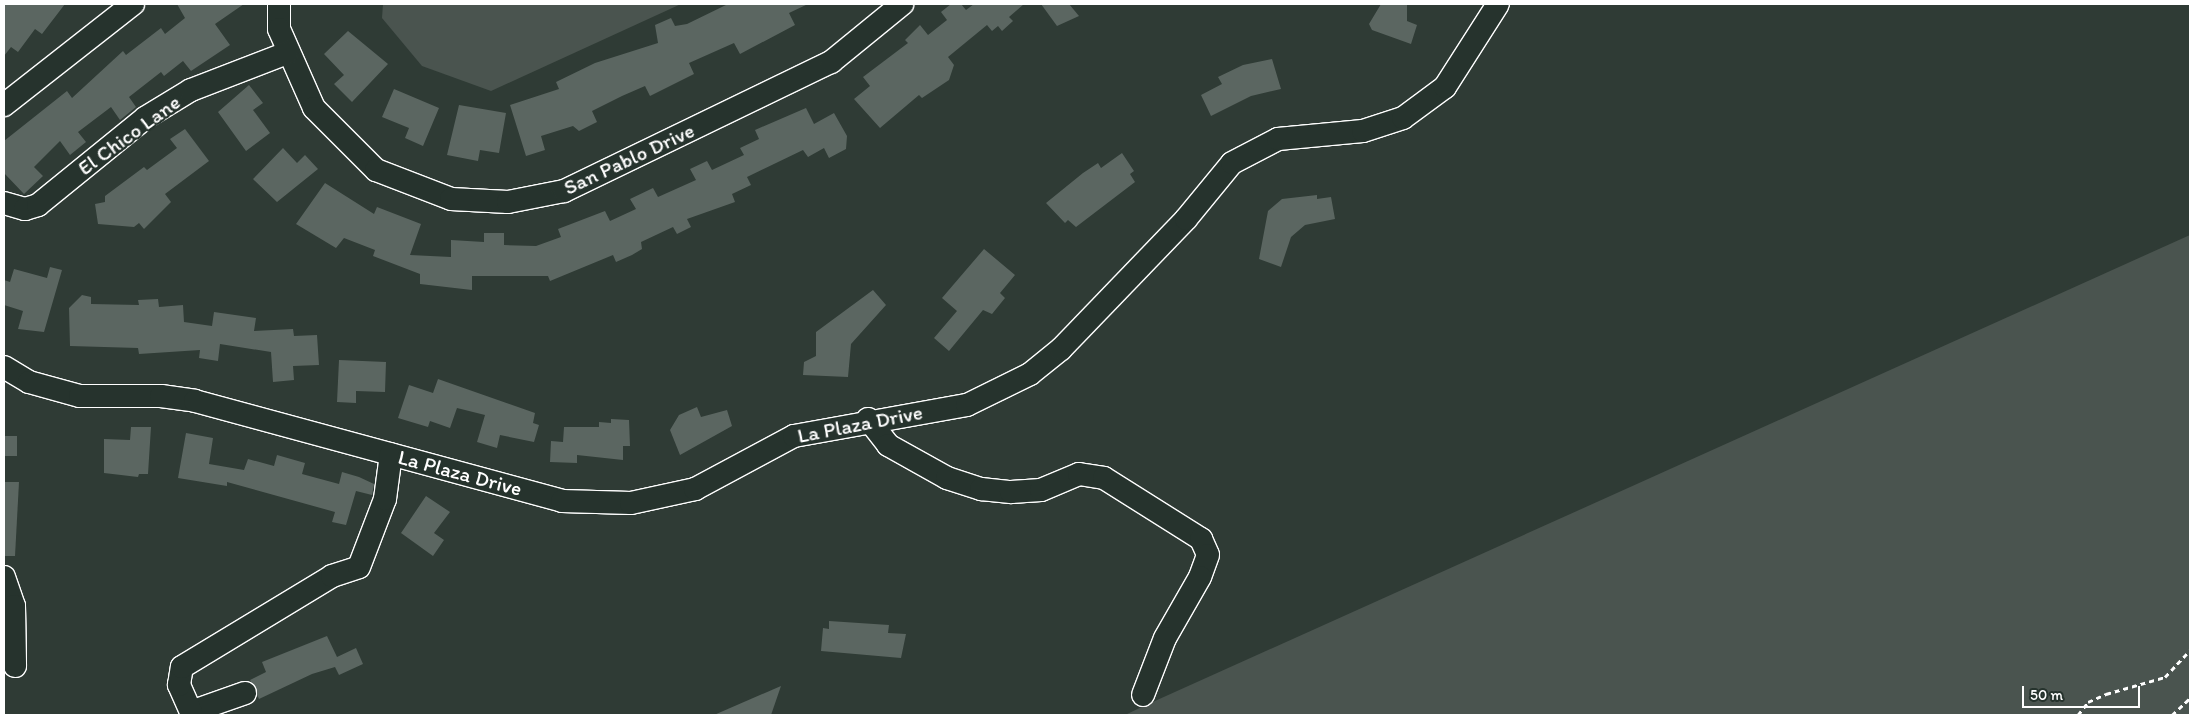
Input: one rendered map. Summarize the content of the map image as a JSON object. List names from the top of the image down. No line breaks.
{"streets":{"street":["El Chico Lane","San Pablo Drive","La Plaza Drive"]},"crossings":[["El Chico Lane","San Pablo Drive"]],"scale_bar":"50 m"}
